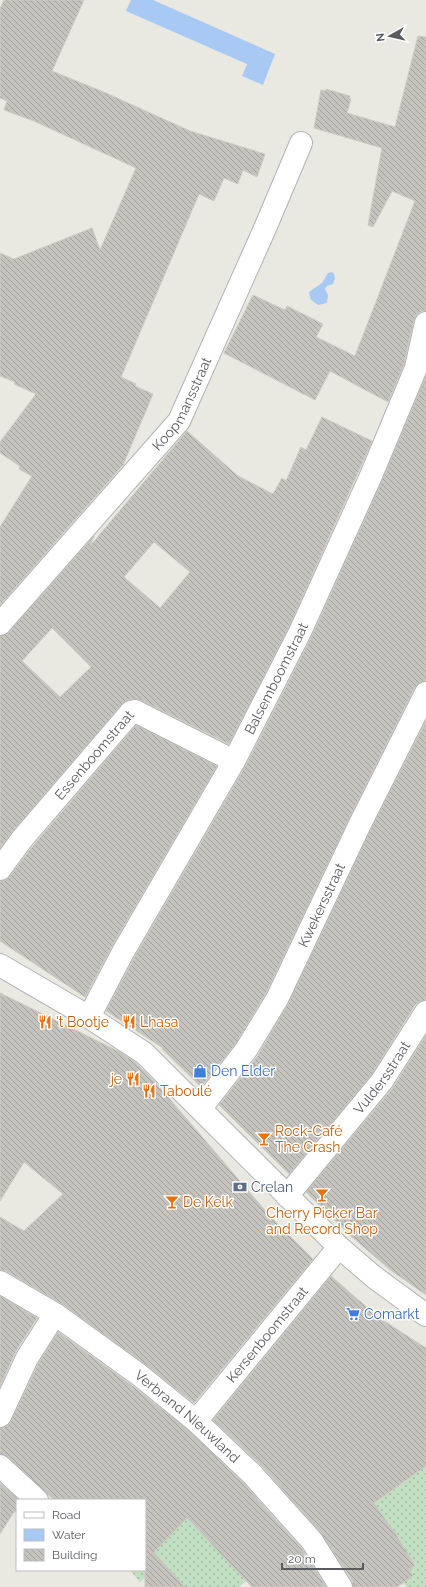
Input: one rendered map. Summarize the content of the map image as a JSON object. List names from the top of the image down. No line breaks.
{"streets":{"street":["Koopmansstraat","Balsemboomstraat","Essenboomstraat","Kwekersstraat","Vuldersstraat","Kersenboomstraat","Verbrand Nieuwland"]},"crossings":[["Balsemboomstraat","Essenboomstraat"],["Kersenboomstraat","Verbrand Nieuwland"]],"places":{"restaurant":["'t Bootje","Lhasa","je","Taboulé"],"shop":["Den Elder"],"bar":["Rock-Café The Crash","Cherry Picker Bar and Record Shop","De Kelk"],"bank":["Crelan"],"supermarket":["Comarkt"]},"legend":["Road","Water","Building"],"scale_bar":"20 m","north":"left"}
